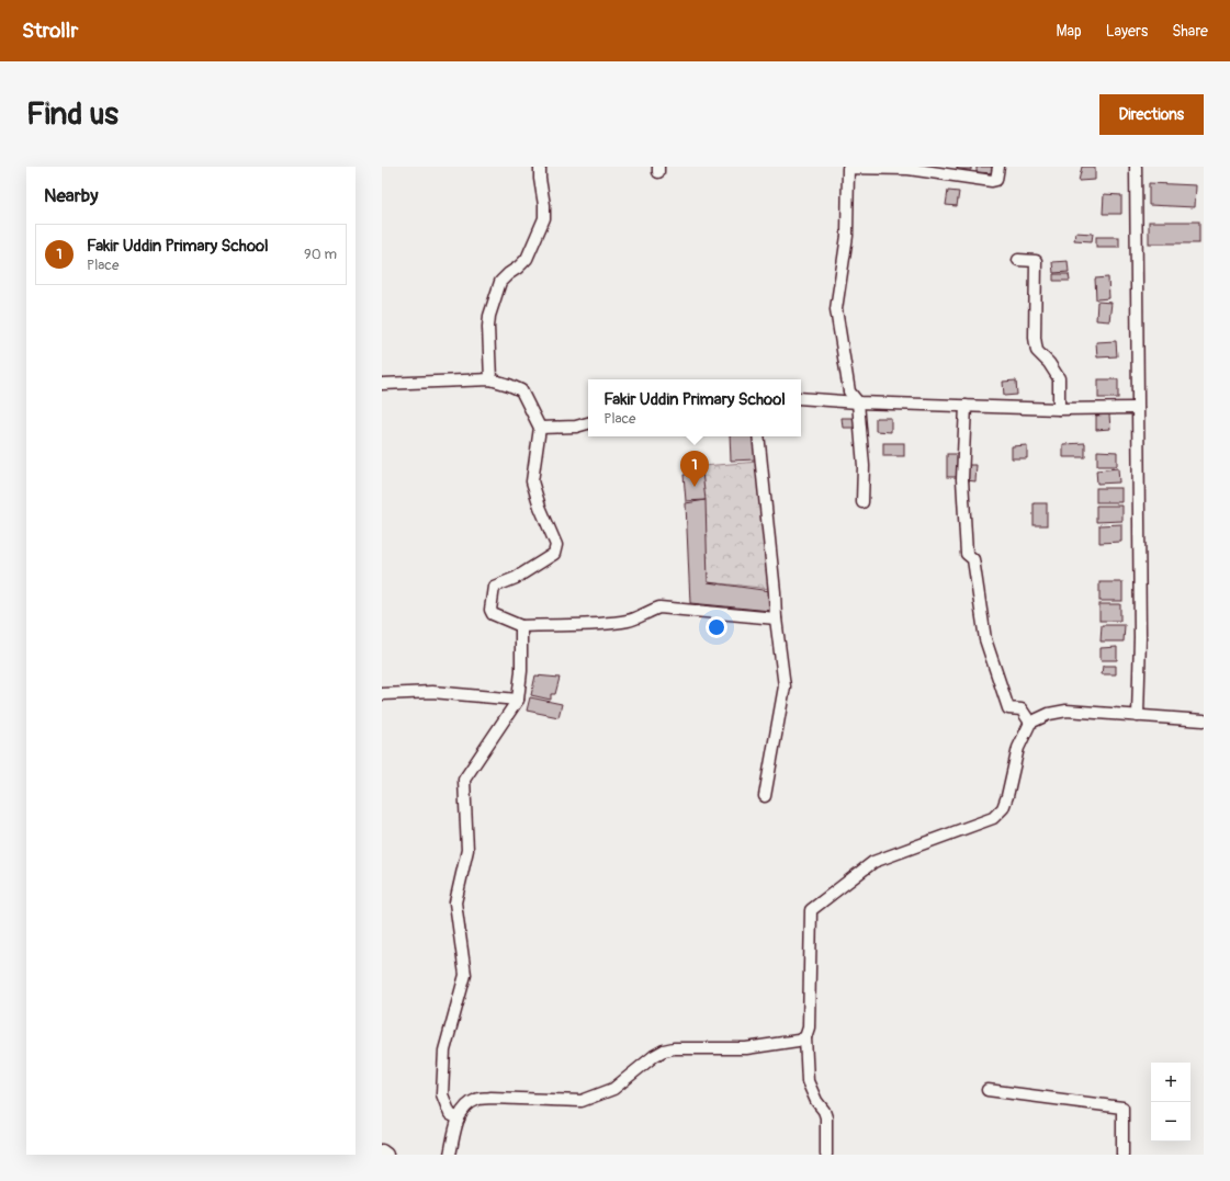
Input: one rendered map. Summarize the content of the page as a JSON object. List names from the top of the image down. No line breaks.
{"page":{"header":"Strollr","nav":["Map","Layers","Share"],"buttons":"Directions","title":"Find us","heading":"Nearby","list":[{"mark":"1","name":"Fakir Uddin Primary School","note":"Place","value":"90 m"}],"popup":["Fakir Uddin Primary School","Place"],"pins":"1","map_buttons":["+","−"]}}
